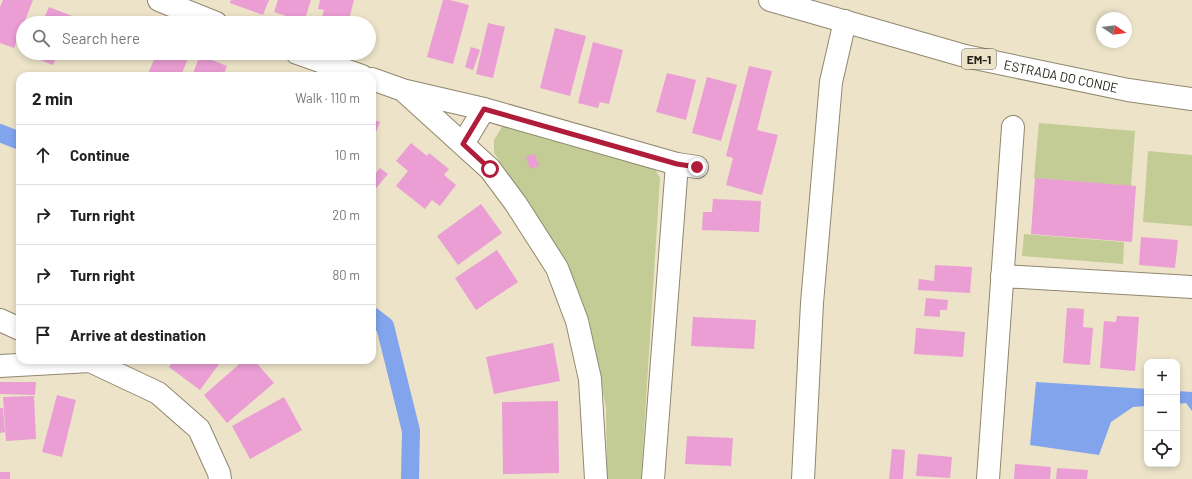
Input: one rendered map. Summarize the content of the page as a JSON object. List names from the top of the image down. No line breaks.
{"streets":{"street":["EM-1","ESTRADA DO CONDE"]},"north":"right","page":{"search":"Search here","heading":["2 min","Walk · 110 m"],"list":[["Continue","10 m"],["Turn right","20 m"],["Turn right","80 m"],"Arrive at destination"],"map_buttons":["+","−"]}}
